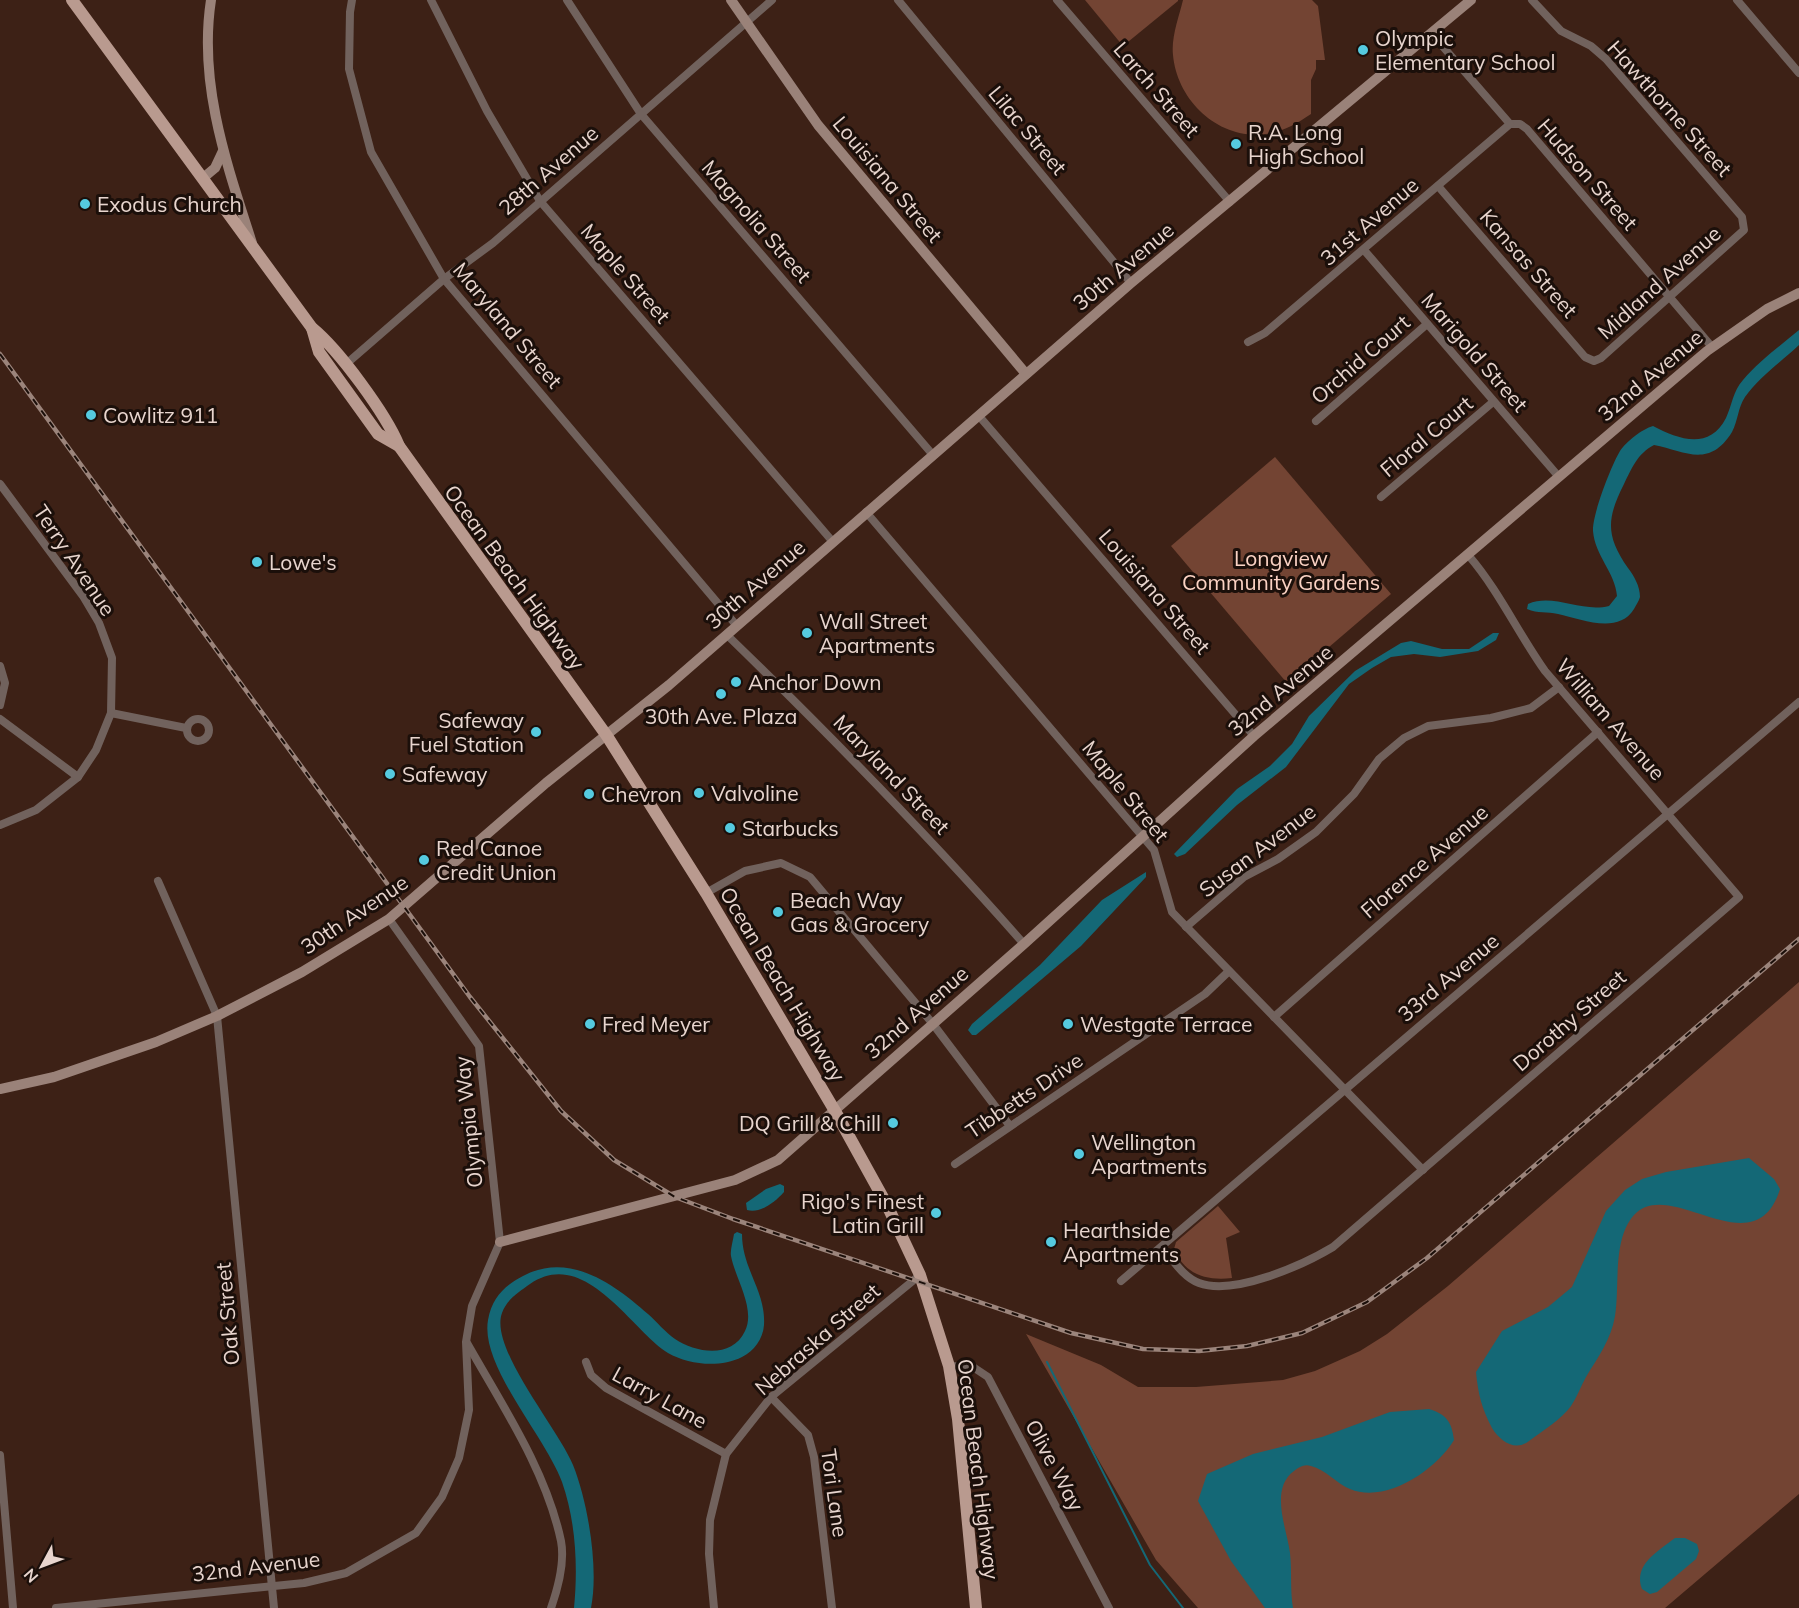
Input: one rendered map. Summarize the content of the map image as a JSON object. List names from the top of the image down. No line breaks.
{"streets":{"main road":["Ocean Beach Highway"],"street":["Larch Street","Hawthorne Street","Lilac Street","28th Avenue","Hudson Street","Louisiana Street","Magnolia Street","31st Avenue","Kansas Street","30th Avenue","Maple Street","Midland Avenue","Maryland Street","Marigold Street","Orchid Court","32nd Avenue","Floral Court","Terry Avenue","William Avenue","Susan Avenue","Florence Avenue","33rd Avenue","Dorothy Street","Tibbetts Drive","Olympia Way","Oak Street","Nebraska Street","Larry Lane","Olive Way","Tori Lane"]},"crossings":[["Larch Street","30th Avenue"],["Hawthorne Street","Midland Avenue"],["Lilac Street","30th Avenue"],["28th Avenue","Louisiana Street"],["28th Avenue","Magnolia Street"],["28th Avenue","Maple Street"],["28th Avenue","Maryland Street"],["28th Avenue","Ocean Beach Highway"],["Hudson Street","31st Avenue"],["Hudson Street","30th Avenue"],["Hudson Street","Midland Avenue"],["Hudson Street","32nd Avenue"],["Louisiana Street","30th Avenue"],["Louisiana Street","32nd Avenue"],["Magnolia Street","30th Avenue"],["31st Avenue","Kansas Street"],["31st Avenue","Marigold Street"],["Kansas Street","Midland Avenue"],["30th Avenue","Maple Street"],["30th Avenue","Maryland Street"],["30th Avenue","Ocean Beach Highway"],["30th Avenue","Olympia Way"],["30th Avenue","Oak Street"],["Maple Street","32nd Avenue"],["Maple Street","Susan Avenue"],["Maple Street","Florence Avenue"],["Maple Street","33rd Avenue"],["Maple Street","Dorothy Street"],["Maple Street","Tibbetts Drive"],["Maryland Street","32nd Avenue"],["Marigold Street","Orchid Court"],["Marigold Street","32nd Avenue"],["Marigold Street","Floral Court"],["32nd Avenue","Ocean Beach Highway"],["32nd Avenue","William Avenue"],["32nd Avenue","Olympia Way"],["32nd Avenue","Oak Street"],["Ocean Beach Highway","Nebraska Street"],["Ocean Beach Highway","Olive Way"],["William Avenue","Susan Avenue"],["William Avenue","Florence Avenue"],["William Avenue","33rd Avenue"],["William Avenue","Dorothy Street"],["33rd Avenue","Dorothy Street"],["Nebraska Street","Larry Lane"],["Nebraska Street","Tori Lane"]],"parks":["Longview Community Gardens"],"places":["Olympic Elementary School","R.A. Long High School","Exodus Church","Cowlitz 911","Lowe's","Wall Street Apartments","Anchor Down","30th Ave. Plaza","Safeway Fuel Station","Safeway","Valvoline","Chevron","Starbucks","Red Canoe Credit Union","Beach Way Gas & Grocery","Fred Meyer","Westgate Terrace","DQ Grill & Chill","Wellington Apartments","Rigo's Finest Latin Grill","Hearthside Apartments"],"north":"bottom left"}
